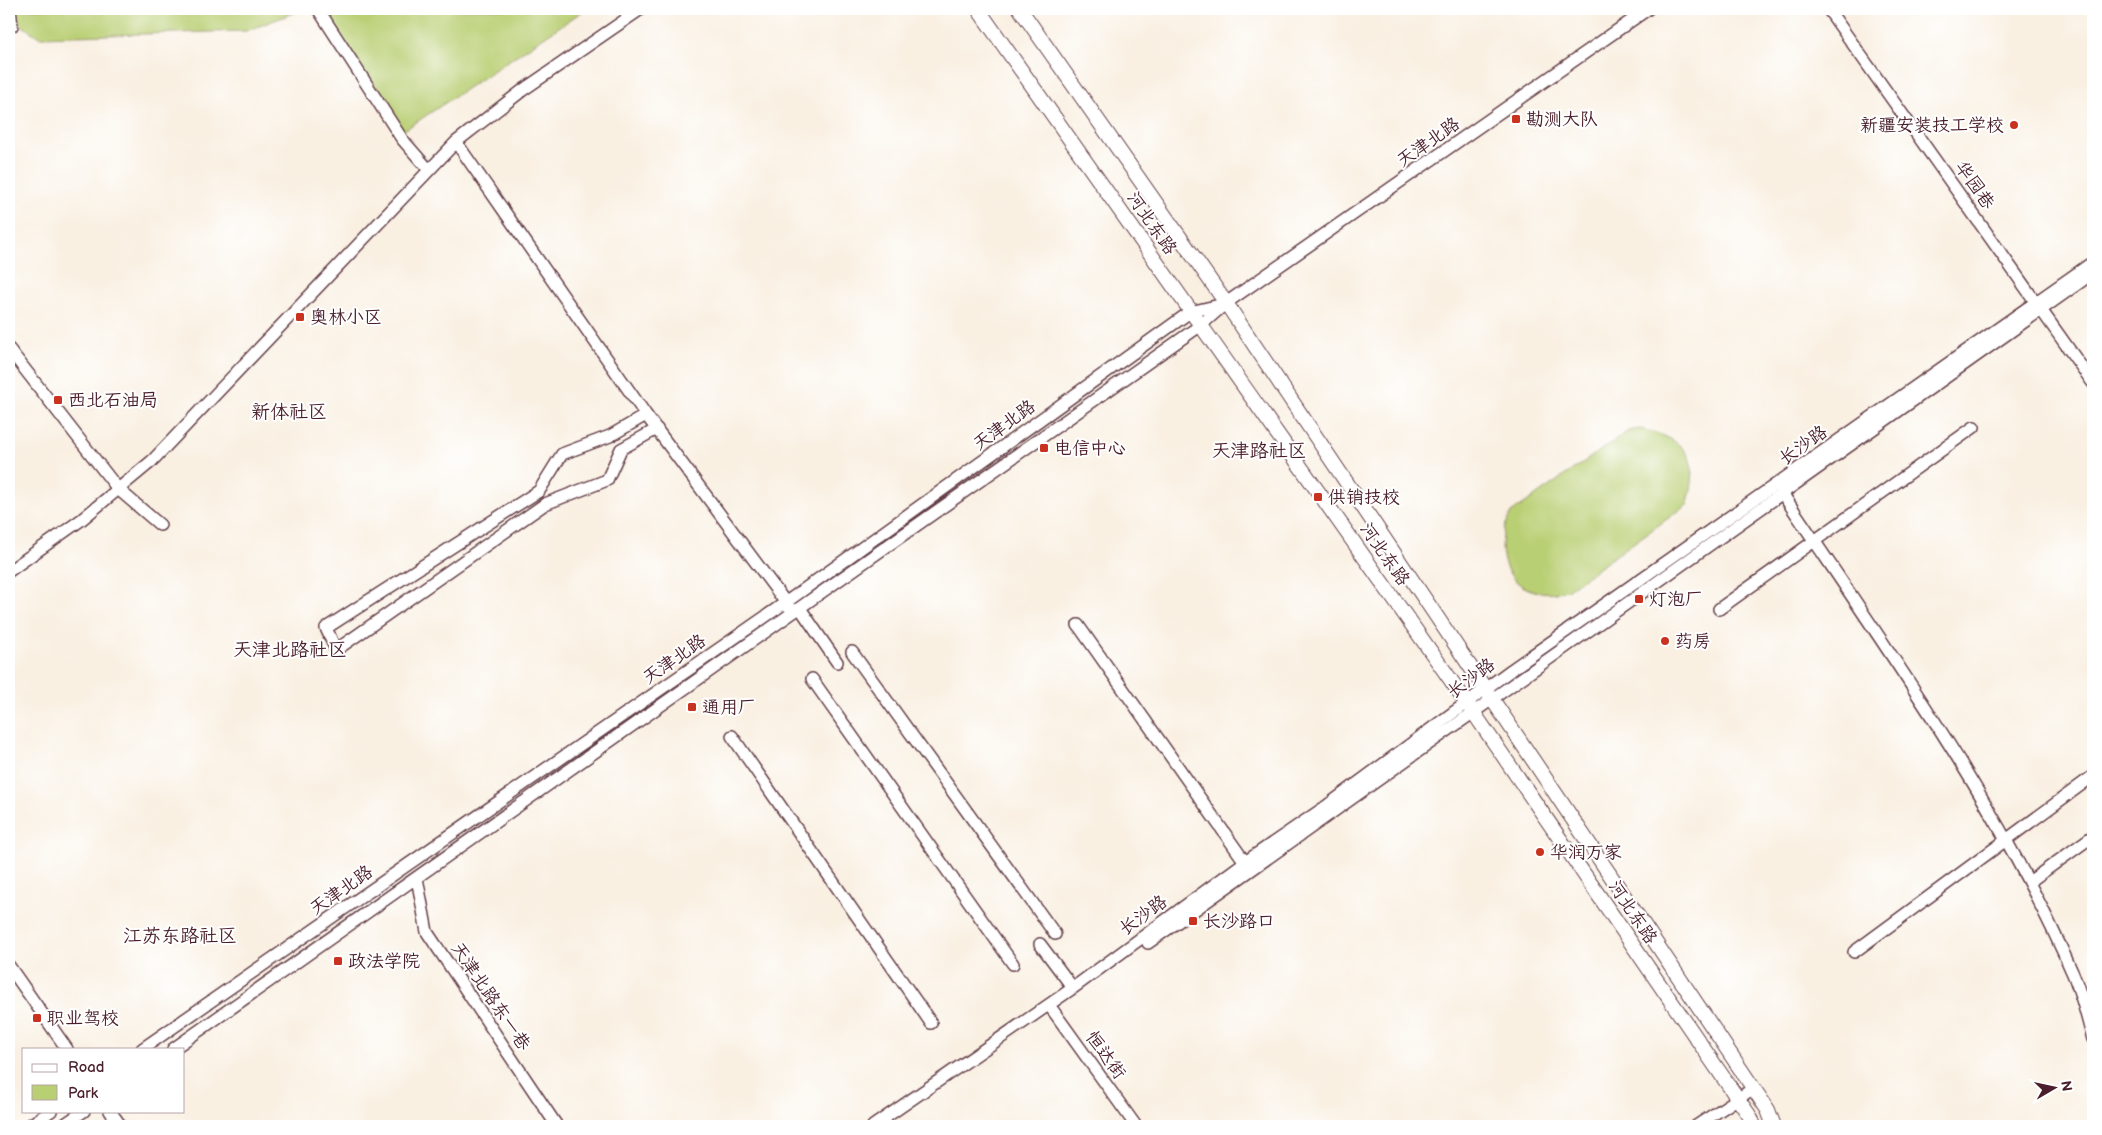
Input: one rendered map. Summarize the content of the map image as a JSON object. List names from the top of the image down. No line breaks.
{"streets":{"main road":["河北东路"],"street":["天津北路","华园巷","长沙路","天津北路东一巷","恒达街"]},"crossings":[["天津北路","河北东路"],["天津北路","天津北路东一巷"],["华园巷","长沙路"],["河北东路","长沙路"],["长沙路","恒达街"]],"districts":["新体社区","天津路社区","天津北路社区","江苏东路社区"],"places":{"transit":["勘测大队","奥林小区","西北石油局","电信中心","供销技校","灯泡厂","通用厂","长沙路口","政法学院","职业驾校"],"other":["新疆安装技工学校","药房","华润万家"]},"legend":["Road","Park"],"north":"right"}
